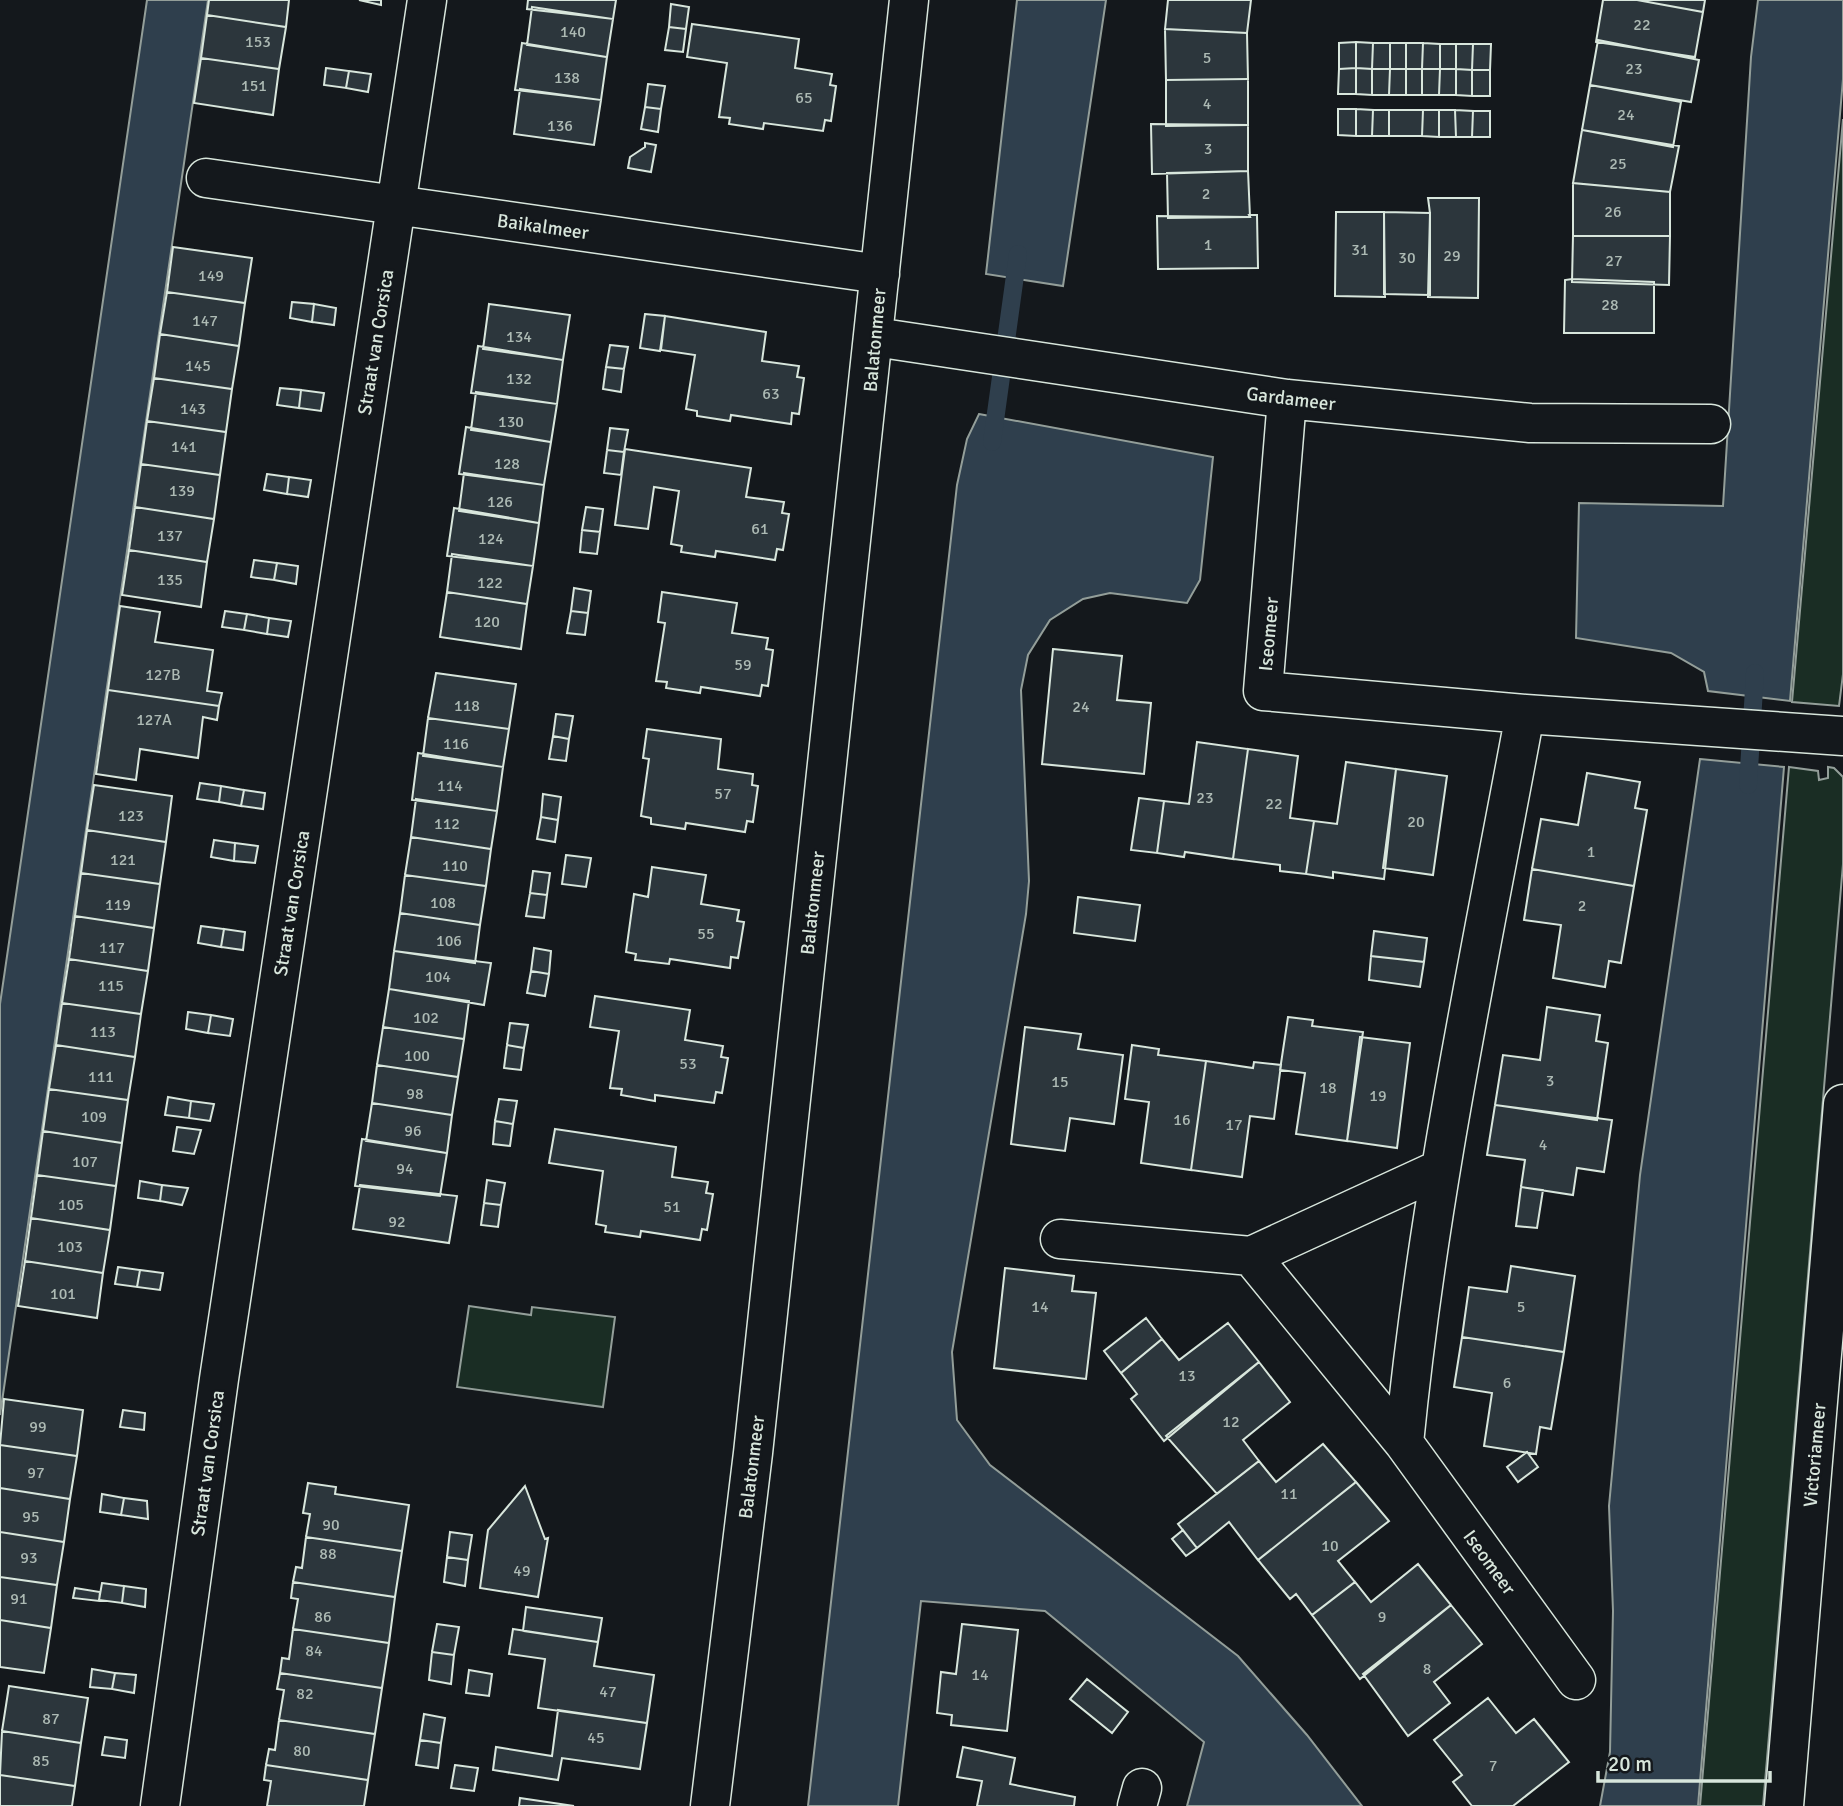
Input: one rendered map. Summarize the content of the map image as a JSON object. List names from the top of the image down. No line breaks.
{"streets":{"street":["Baikalmeer","Balatonmeer","Straat van Corsica","Gardameer","Iseomeer","Victoriameer"]},"crossings":[["Baikalmeer","Balatonmeer"],["Baikalmeer","Straat van Corsica"],["Balatonmeer","Gardameer"],["Gardameer","Iseomeer"]],"house_numbers":["22","140","153","5","23","138","151","65","4","24","136","3","25","2","26","1","31","29","30","27","149","28","147","134","145","132","63","143","130","141","128","139","126","61","137","124","135","122","120","59","127B","118","24","127A","116","114","57","23","22","123","20","112","1","121","110","108","119","2","55","106","117","104","115","102","113","100","53","111","3","15","18","98","19","109","16","17","96","4","107","94","105","51","92","103","101","14","5","13","6","12","99","97","11","95","90","10","88","93","49","91","86","9","84","8","14","47","82","87","45","80","85","7"],"scale_bar":"20 m"}
